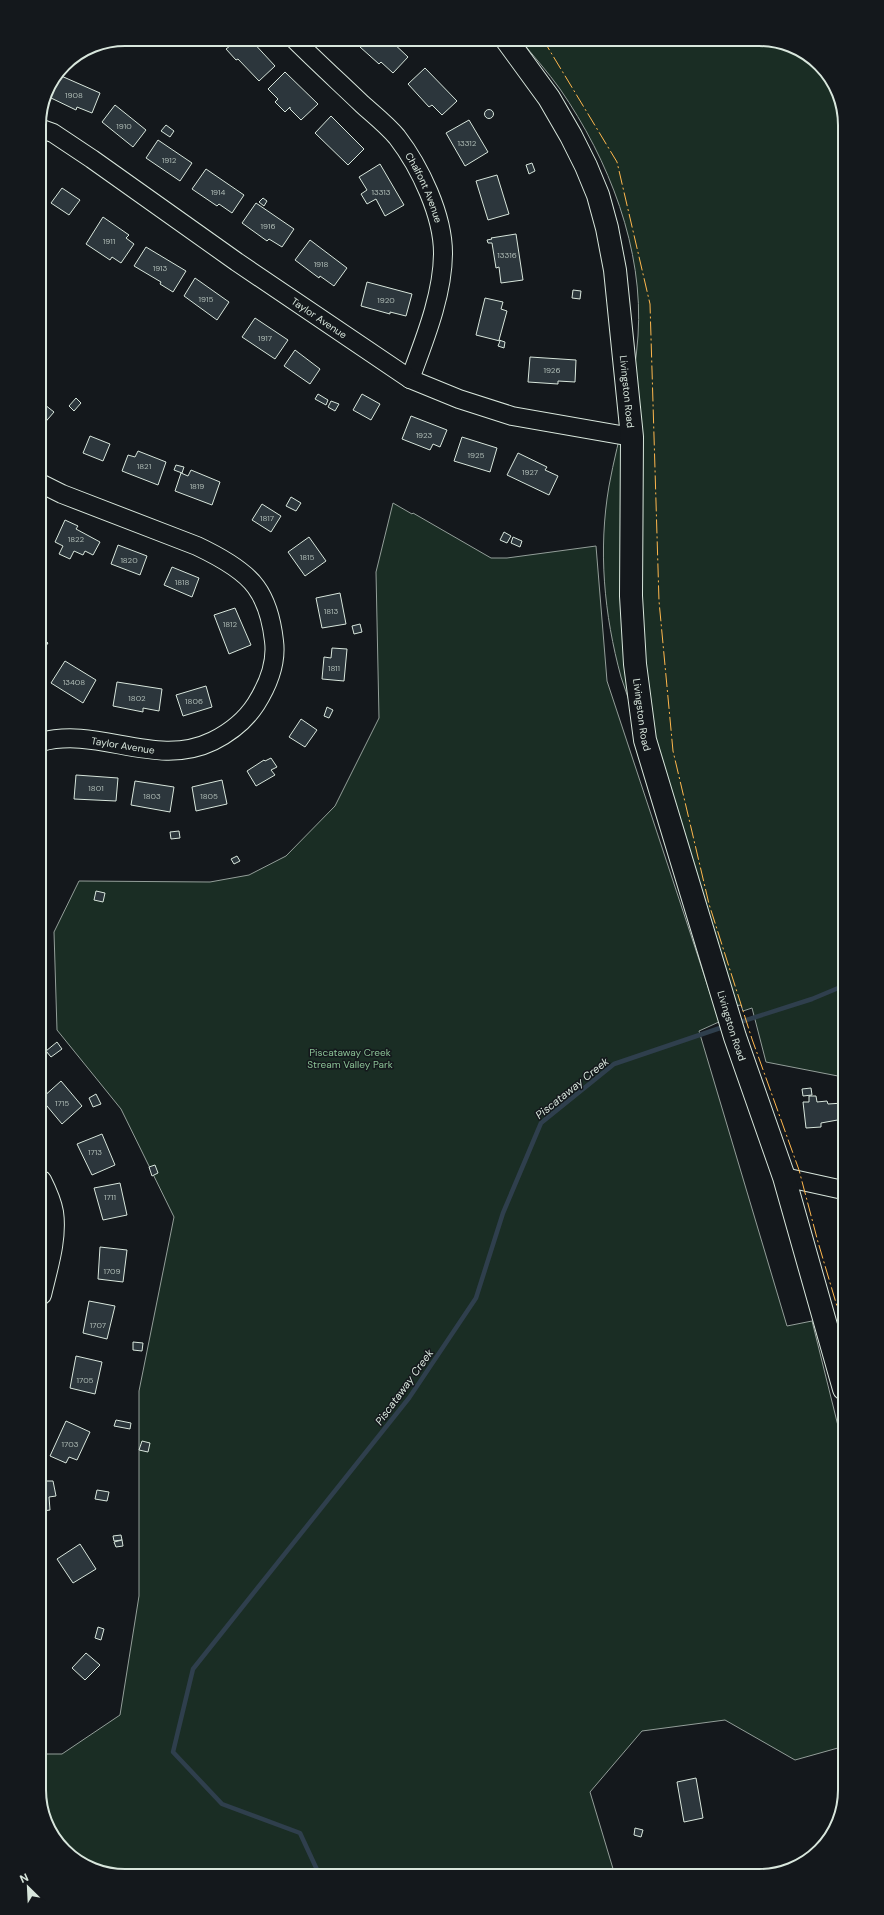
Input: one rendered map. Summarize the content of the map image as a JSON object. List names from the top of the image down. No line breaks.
{"streets":{"main road":["Livingston Road"],"street":["Chalfont Avenue","Taylor Avenue"]},"crossings":[["Chalfont Avenue","Taylor Avenue"],["Taylor Avenue","Livingston Road"]],"water":["Piscataway Creek"],"parks":["Piscataway Creek Stream Valley Park"],"house_numbers":["1908","1910","13312","1912","1914","13313","1916","1911","13316","1918","1913","1915","1920","1917","1926","1923","1925","1821","1927","1819","1817","1822","1815","1820","1818","1813","1812","1811","13408","1802","1806","1801","1803","1805","1715","1713","1711","1709","1707","1705","1703"],"north":"top left"}
